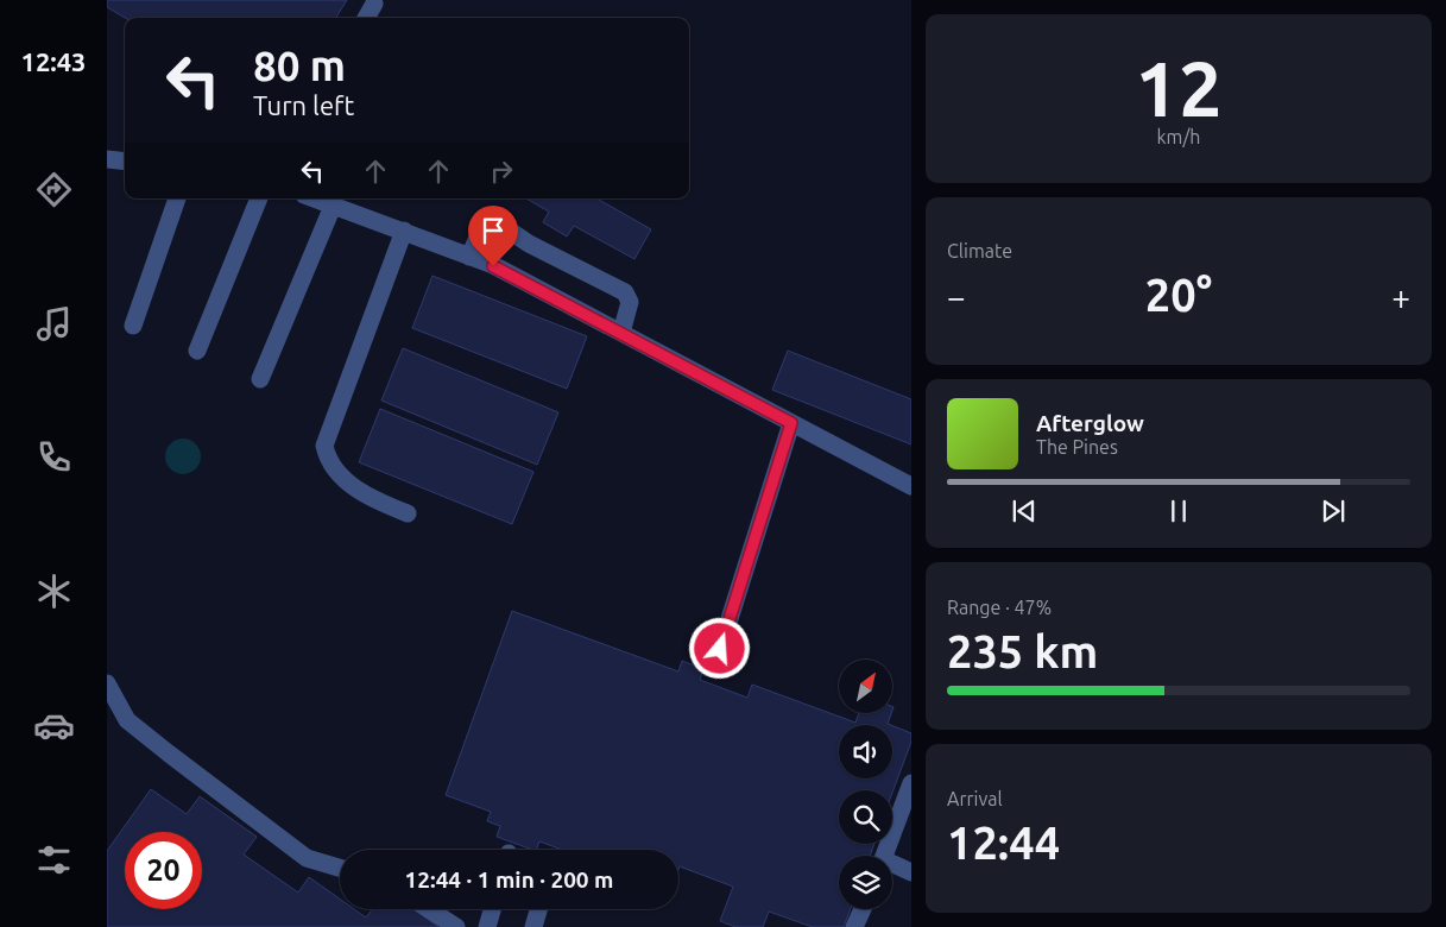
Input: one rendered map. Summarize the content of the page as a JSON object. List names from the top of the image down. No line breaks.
{"north":"top right","page":{"tabs":"12:43","tile":[["12","km/h"],"Climate",["Range · 47%","235 km"],["Arrival","12:44"]],"turn":["80 m","Turn left"],"heat":["−","20°","+"],"song":["Afterglow","The Pines"],"limit":"20","trip":"12:44 · 1 min · 200 m"}}
